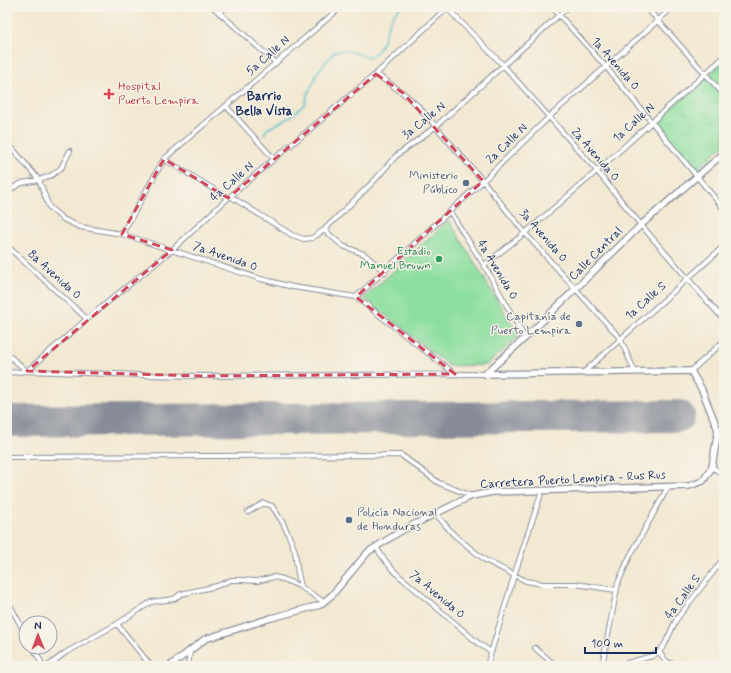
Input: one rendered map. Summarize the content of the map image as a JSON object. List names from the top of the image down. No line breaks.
{"streets":{"street":["5a Calle N","1a Avenida O","3a Calle N","1a Calle N","2a Calle N","2a Avenida O","4a Calle N","3a Avenida O","Calle Central","7a Avenida O","4a Avenida O","8a Avenida O","1a Calle S","Carretera Puerto Lempira - Rus Rus","4a Calle S"]},"crossings":[["5a Calle N","7a Avenida O"],["1a Avenida O","3a Calle N"],["1a Avenida O","1a Calle N"],["1a Avenida O","2a Calle N"],["1a Avenida O","Calle Central"],["3a Calle N","2a Avenida O"],["3a Calle N","4a Calle N"],["3a Calle N","3a Avenida O"],["1a Calle N","2a Avenida O"],["1a Calle N","3a Avenida O"],["1a Calle N","4a Avenida O"],["2a Calle N","2a Avenida O"],["2a Calle N","3a Avenida O"],["2a Calle N","7a Avenida O"],["2a Calle N","4a Avenida O"],["2a Avenida O","4a Calle N"],["2a Avenida O","Calle Central"],["2a Avenida O","1a Calle S"],["4a Calle N","3a Avenida O"],["4a Calle N","7a Avenida O"],["4a Calle N","8a Avenida O"],["3a Avenida O","Calle Central"],["3a Avenida O","1a Calle S"],["Calle Central","4a Avenida O"],["7a Avenida O","Carretera Puerto Lempira - Rus Rus"]],"districts":["Barrio Bella Vista"],"places":{"health":["Hospital Puerto Lempira"],"other":["Ministerio Público","Estadio Manuel Brown","Capitanía de Puerto Lempira","Policía Nacional de Honduras"]},"scale_bar":"100 m","north":"top"}
